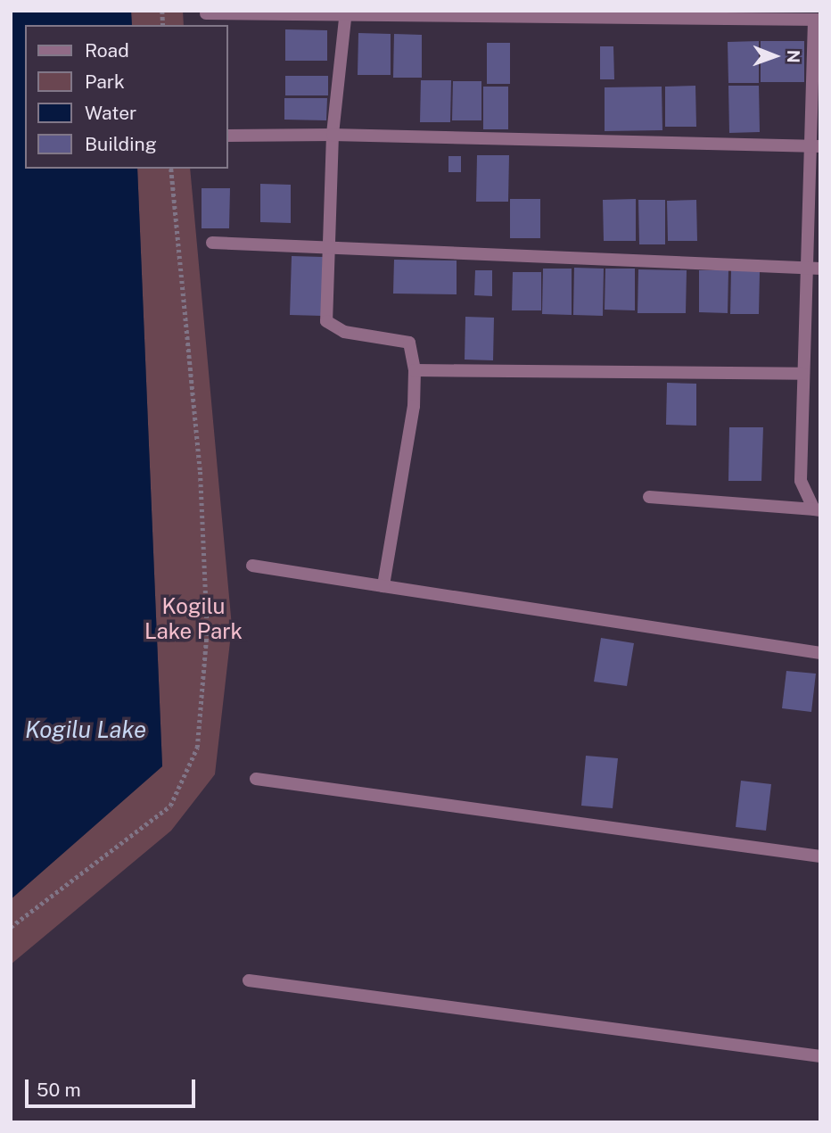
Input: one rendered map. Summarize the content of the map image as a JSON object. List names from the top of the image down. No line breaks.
{"water":["Kogilu Lake"],"parks":["Kogilu Lake Park"],"legend":["Road","Park","Water","Building"],"scale_bar":"50 m","north":"right"}
